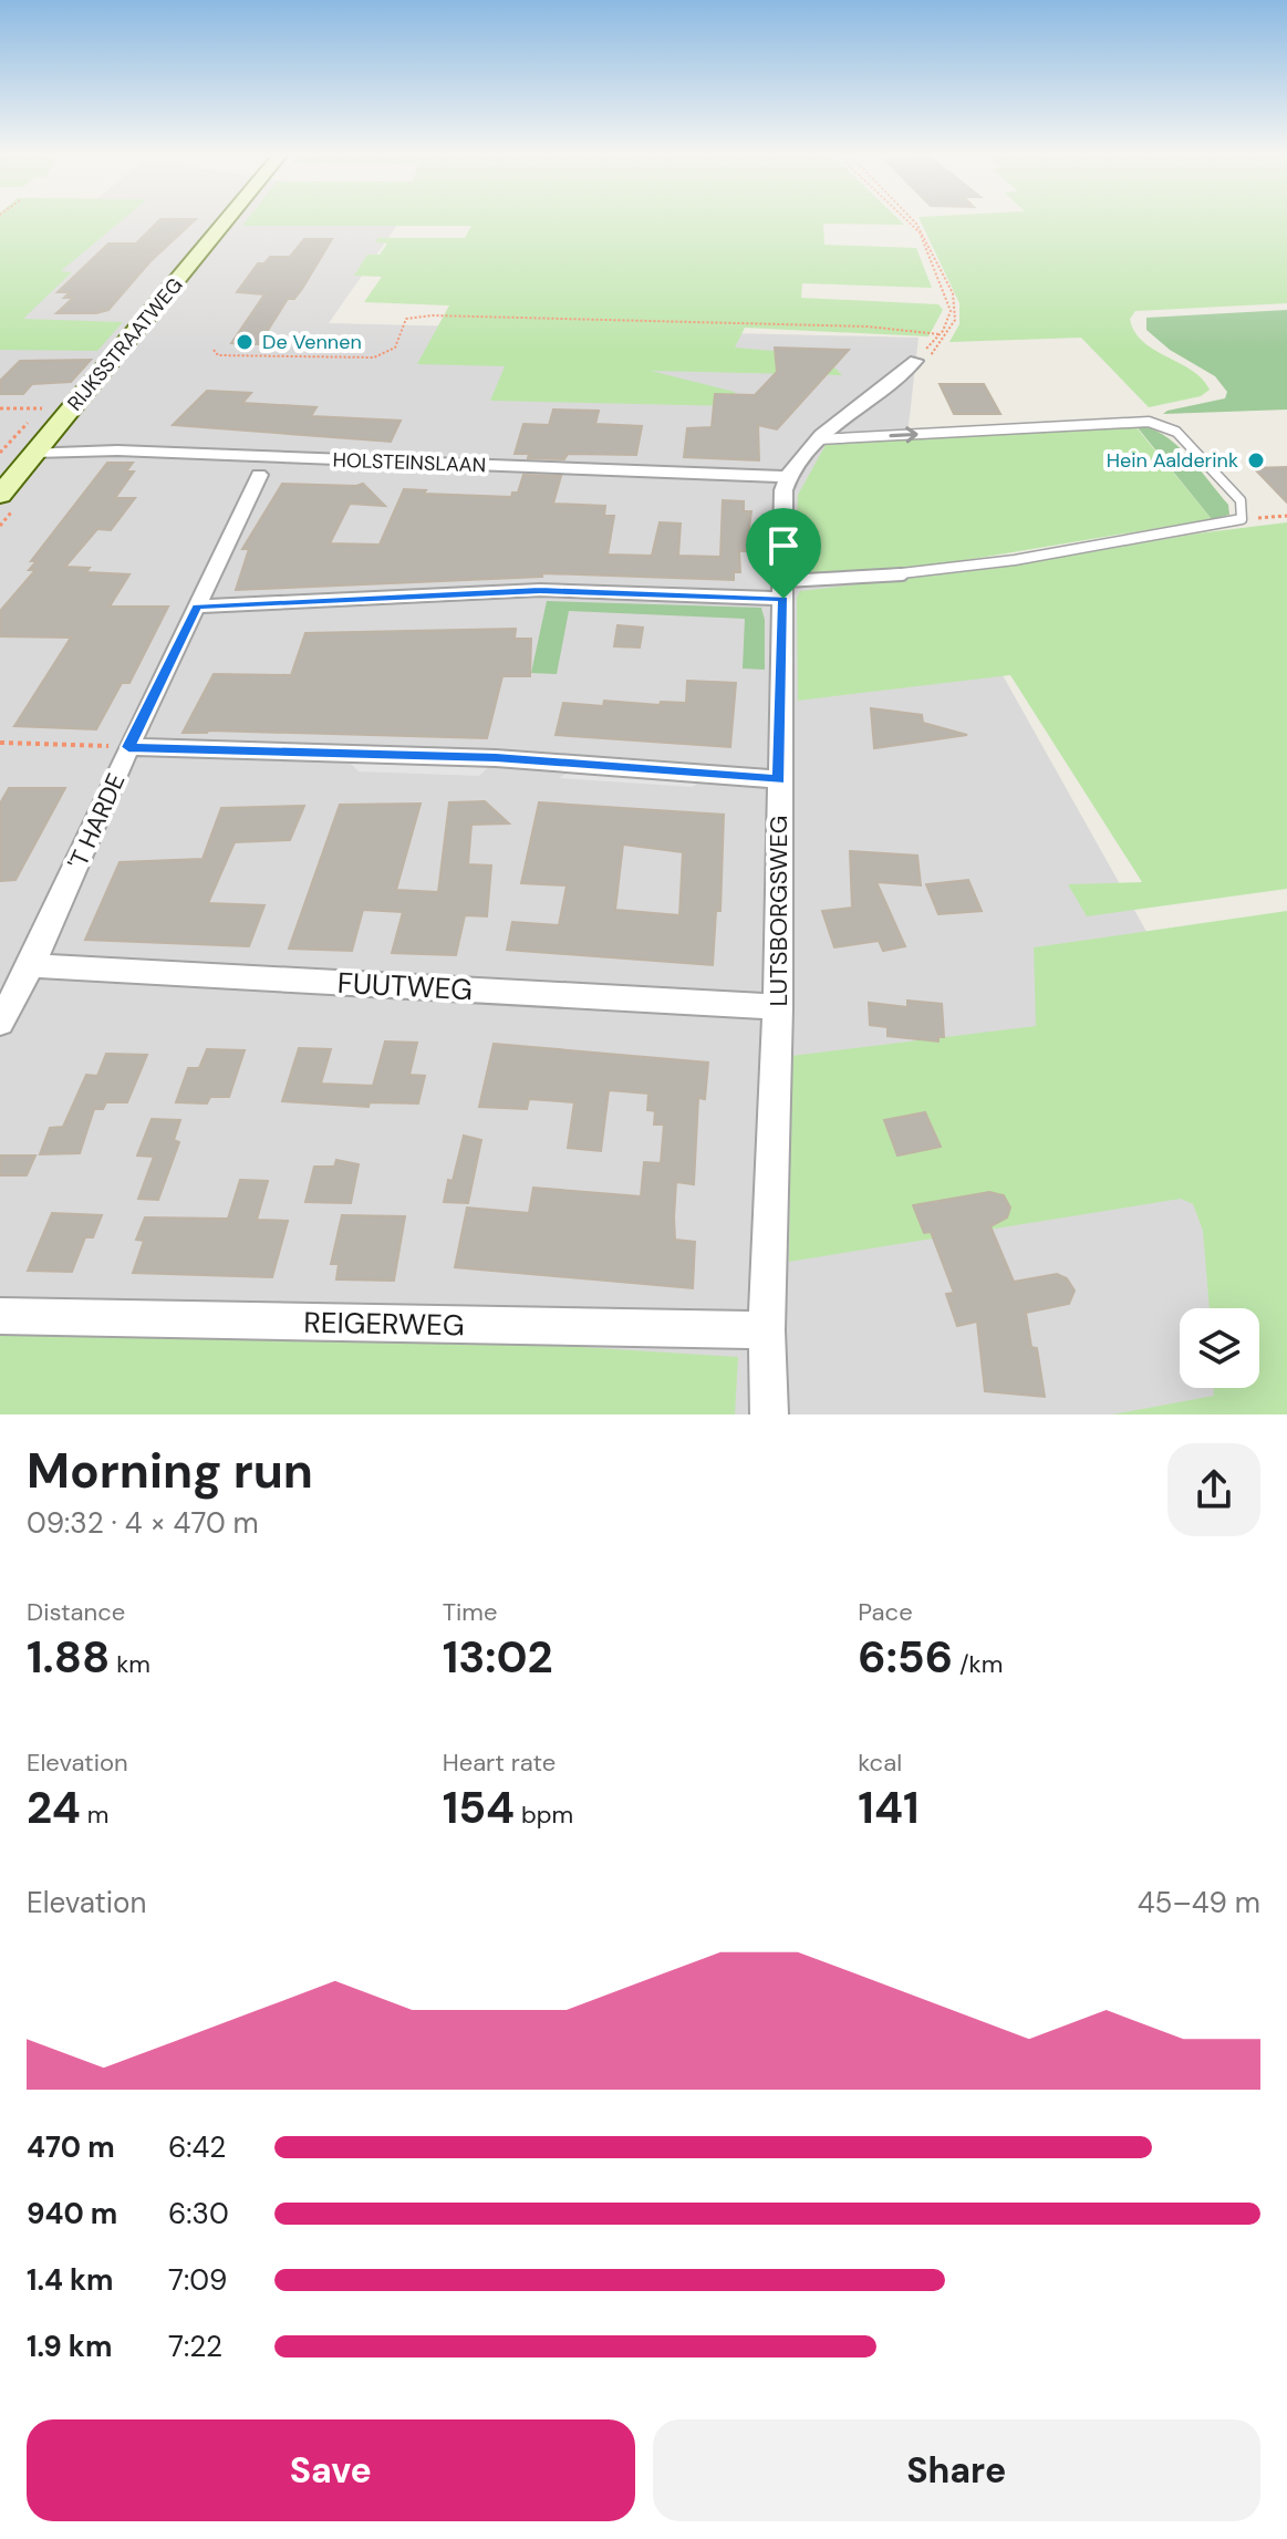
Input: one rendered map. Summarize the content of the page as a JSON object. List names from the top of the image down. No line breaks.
{"streets":{"main road":["RIJKSSTRAATWEG"],"street":["HOLSTEINSLAAN","'T HARDE","LUTSBORGSWEG","FUUTWEG","REIGERWEG"]},"crossings":[["RIJKSSTRAATWEG","HOLSTEINSLAAN"],["HOLSTEINSLAAN","LUTSBORGSWEG"],["'T HARDE","FUUTWEG"],["LUTSBORGSWEG","FUUTWEG"],["LUTSBORGSWEG","REIGERWEG"]],"places":["De Vennen","Hein Aalderink"],"page":{"heading":["Morning run","09:32 · 4 × 470 m"],"stats":[["Distance","1.88 km"],["Time","13:02"],["Pace","6:56 /km"],["Elevation","24 m"],["Heart rate","154 bpm"],["kcal","141"]],"chart":["Elevation","45–49 m"],"list":[{"name":"470 m","note":"6:42"},{"name":"940 m","note":"6:30"},{"name":"1.4 km","note":"7:09"},{"name":"1.9 km","note":"7:22"}],"buttons":["Save","Share"]}}
